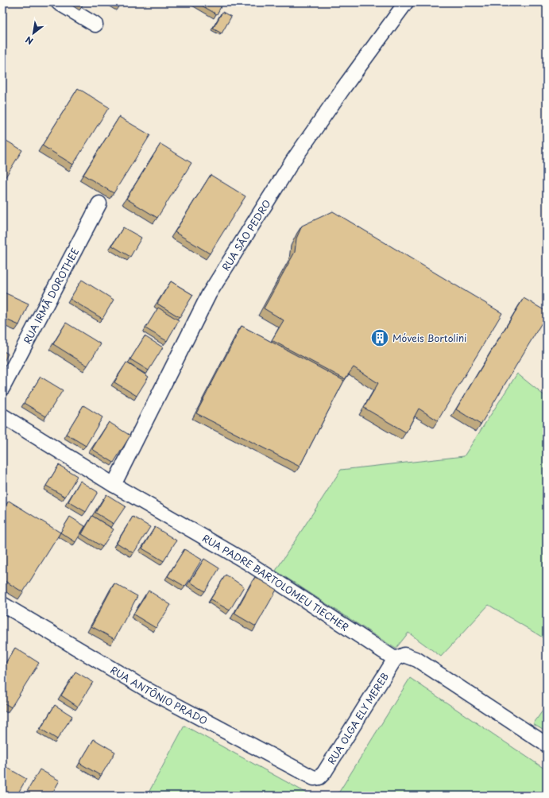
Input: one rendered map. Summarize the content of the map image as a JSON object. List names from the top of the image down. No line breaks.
{"streets":{"street":["RUA SÃO PEDRO","RUA IRMÃ DOROTHEE","RUA PADRE BARTOLOMEU TIECHER","RUA ANTÔNIO PRADO","RUA OLGA ELY MEREB"]},"crossings":[["RUA SÃO PEDRO","RUA PADRE BARTOLOMEU TIECHER"],["RUA PADRE BARTOLOMEU TIECHER","RUA OLGA ELY MEREB"],["RUA ANTÔNIO PRADO","RUA OLGA ELY MEREB"]],"places":{"building":["Móveis Bortolini"]},"north":"bottom left"}
